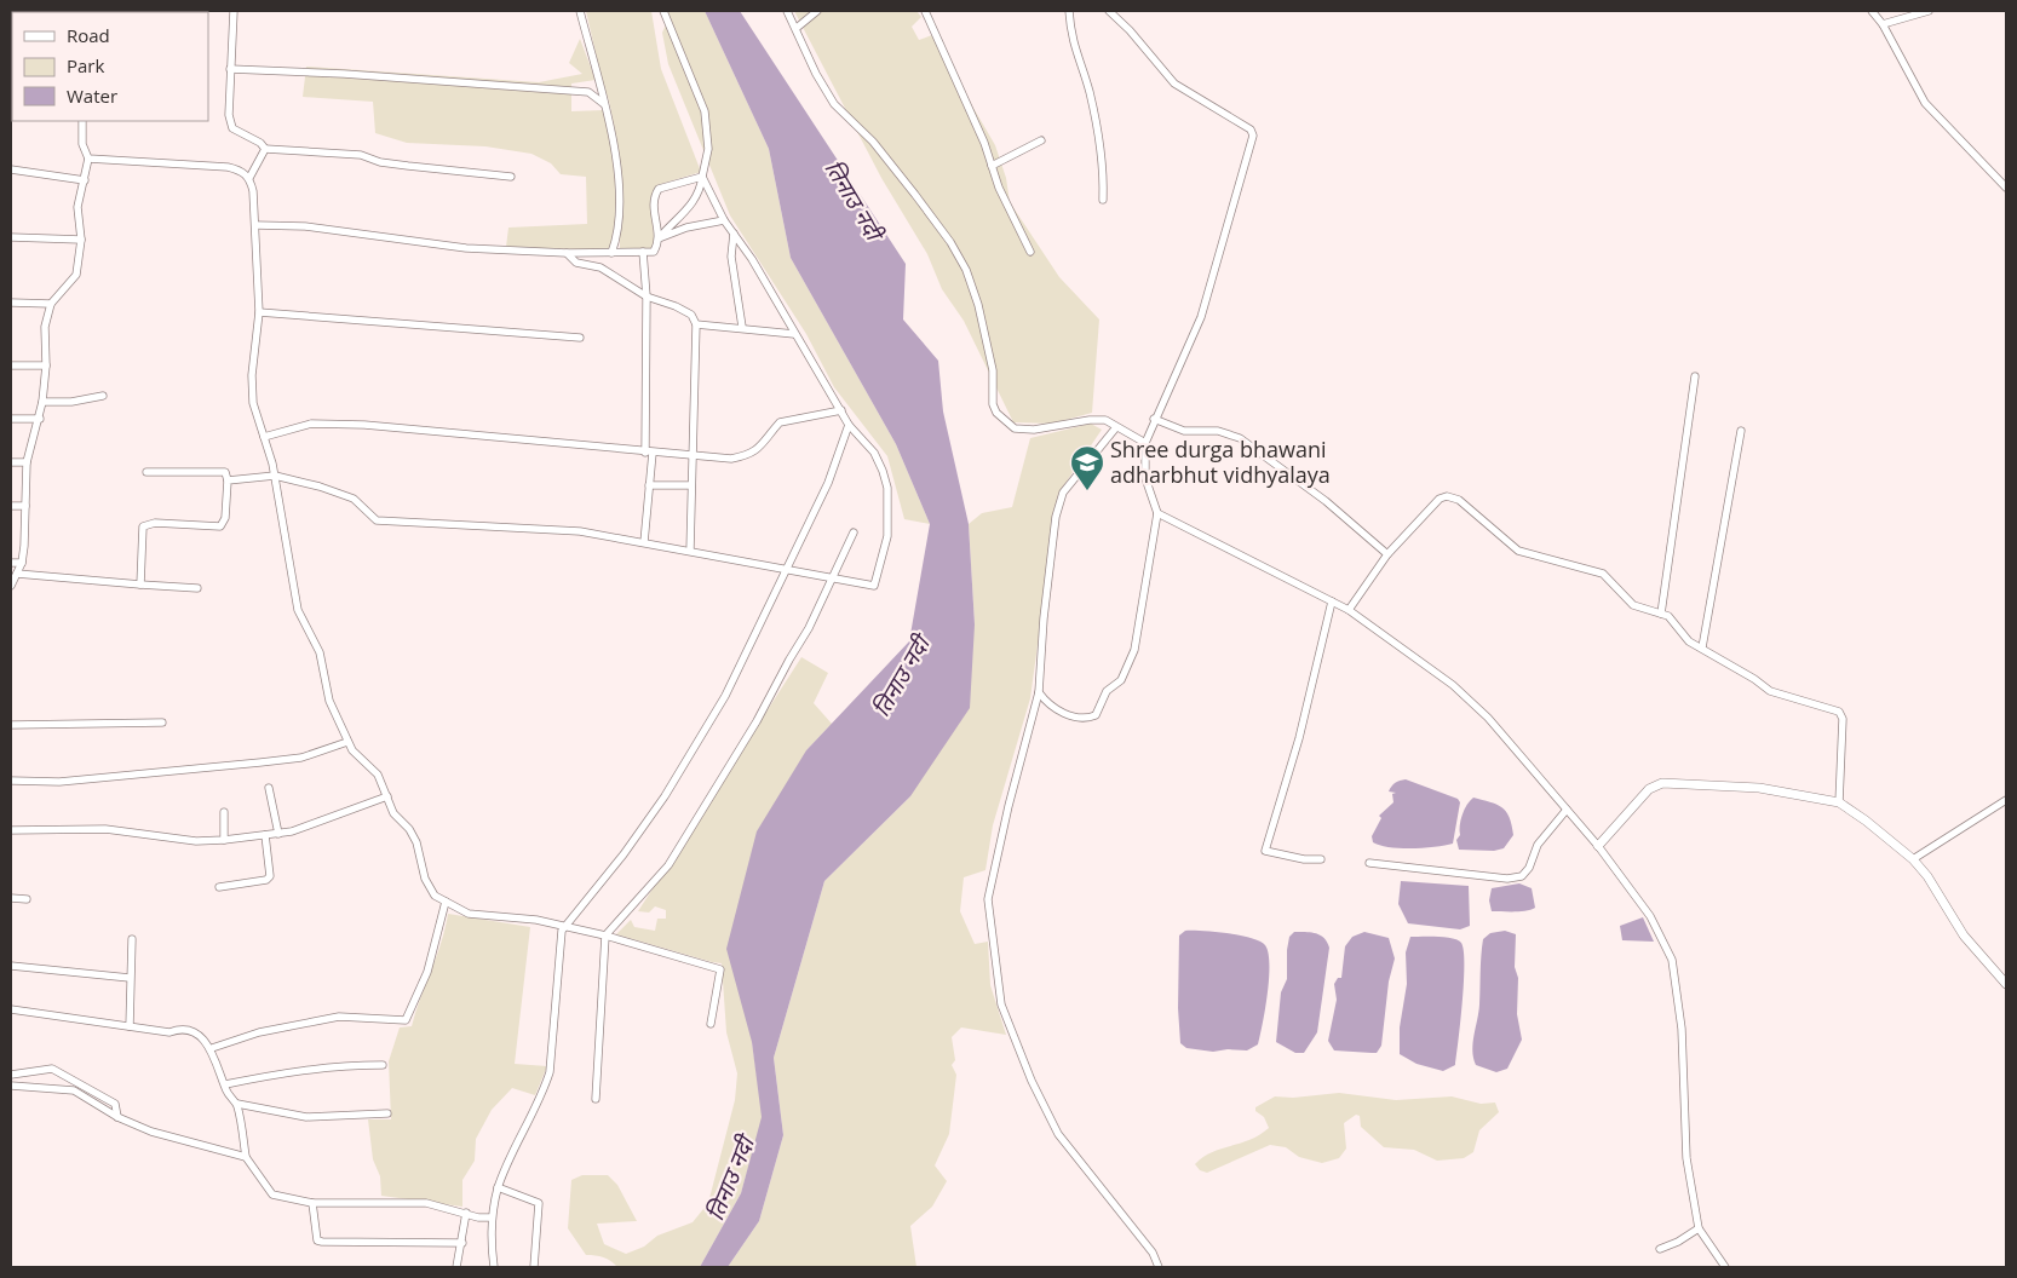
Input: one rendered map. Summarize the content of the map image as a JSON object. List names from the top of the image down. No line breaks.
{"water":["तिनाउ नदी"],"places":{"school or university":["Shree durga bhawani adharbhut vidhyalaya"]},"legend":["Road","Park","Water"]}
